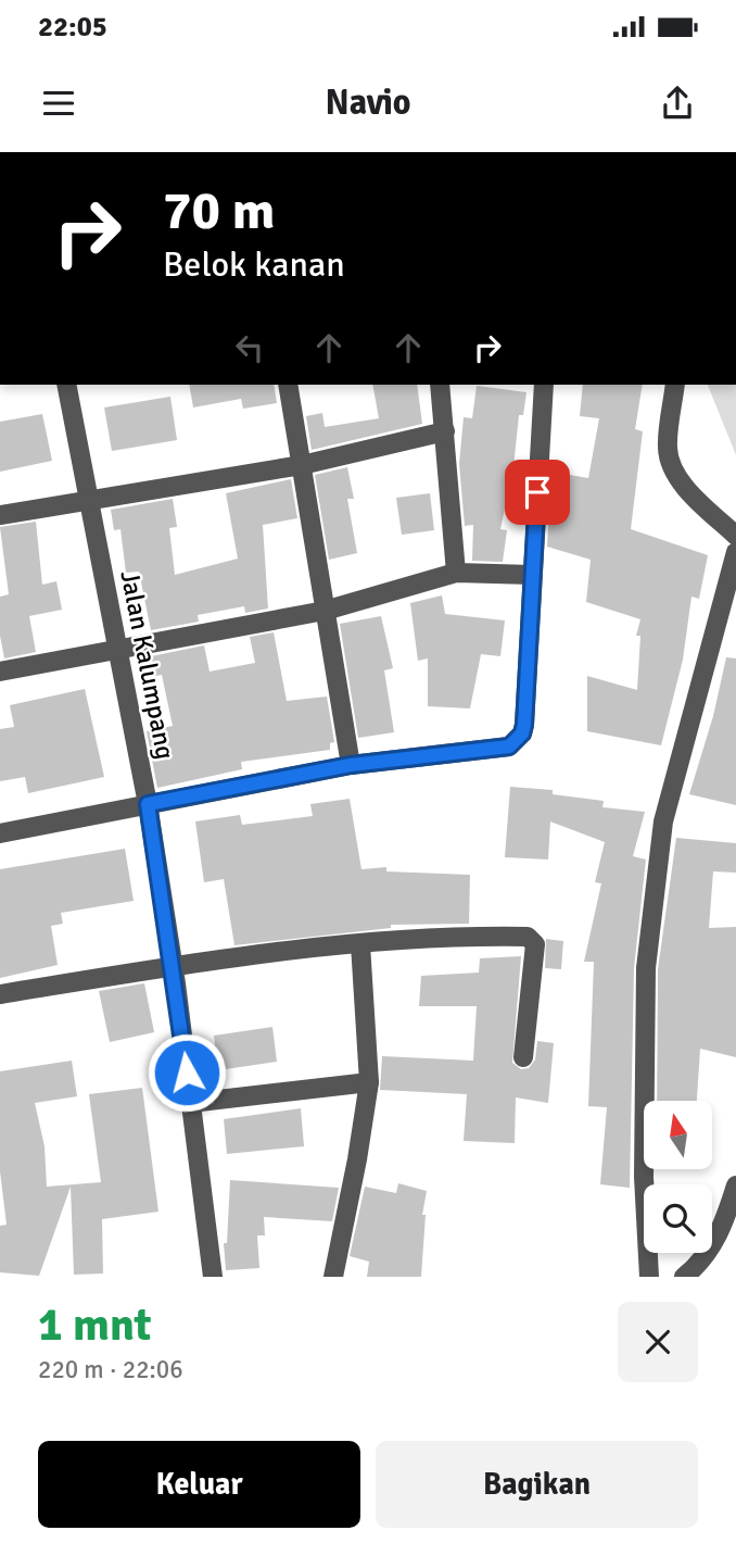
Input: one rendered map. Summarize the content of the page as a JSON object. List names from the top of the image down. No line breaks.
{"streets":{"street":["Jalan Kalumpang"]},"north":"top","page":{"status":"22:05","header":"Navio","turn":["70 m","Belok kanan"],"heading":["1 mnt","220 m · 22:06"],"buttons":["Keluar","Bagikan"]}}
